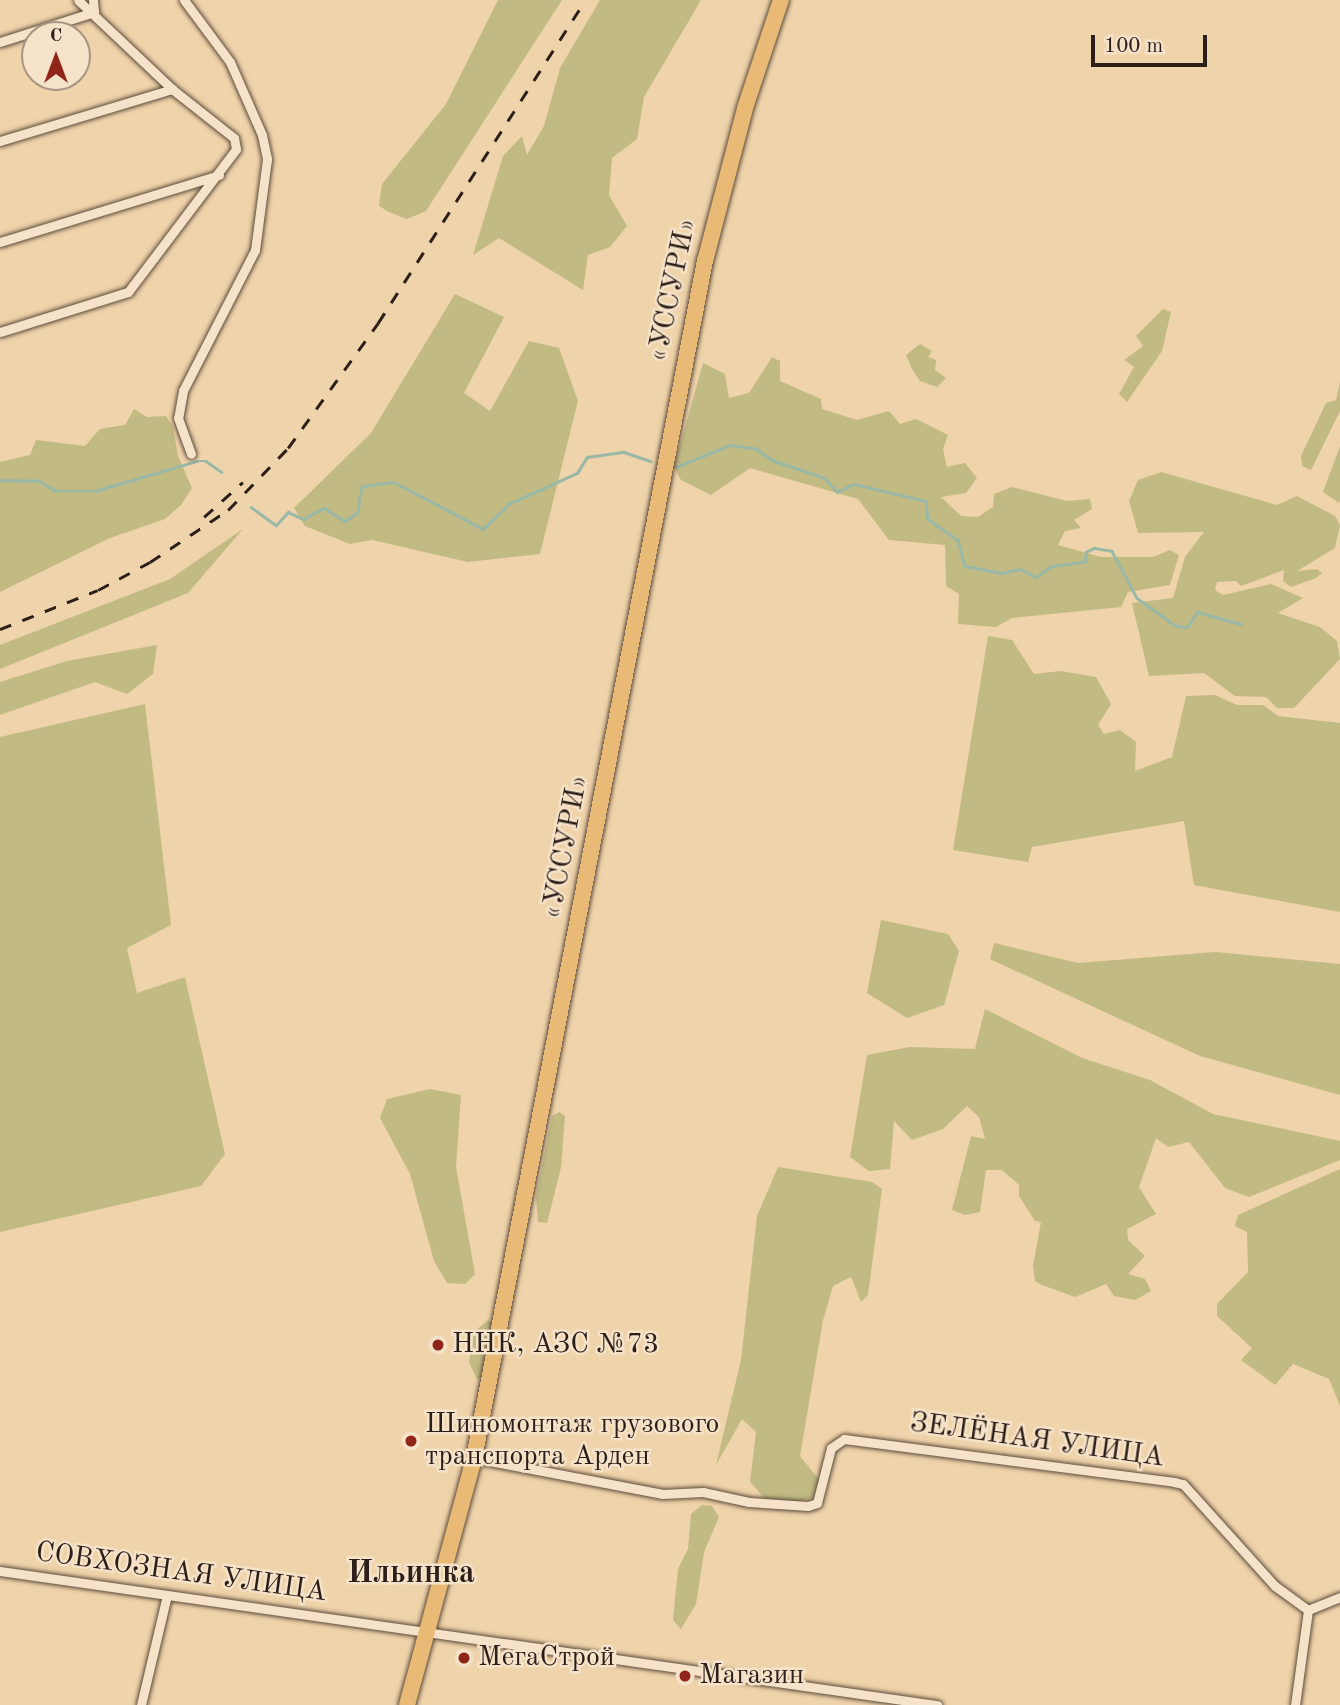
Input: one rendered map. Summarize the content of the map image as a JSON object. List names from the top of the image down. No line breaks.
{"streets":{"highway":["«УССУРИ»"],"street":["ЗЕЛЁНАЯ УЛИЦА","СОВХОЗНАЯ УЛИЦА"]},"crossings":[["«УССУРИ»","ЗЕЛЁНАЯ УЛИЦА"],["«УССУРИ»","СОВХОЗНАЯ УЛИЦА"]],"districts":["Ильинка"],"places":["ННК, АЗС №73","Шиномонтаж грузового транспорта Арден","МегаСтрой","Магазин"],"scale_bar":"100 m","north":"top"}
